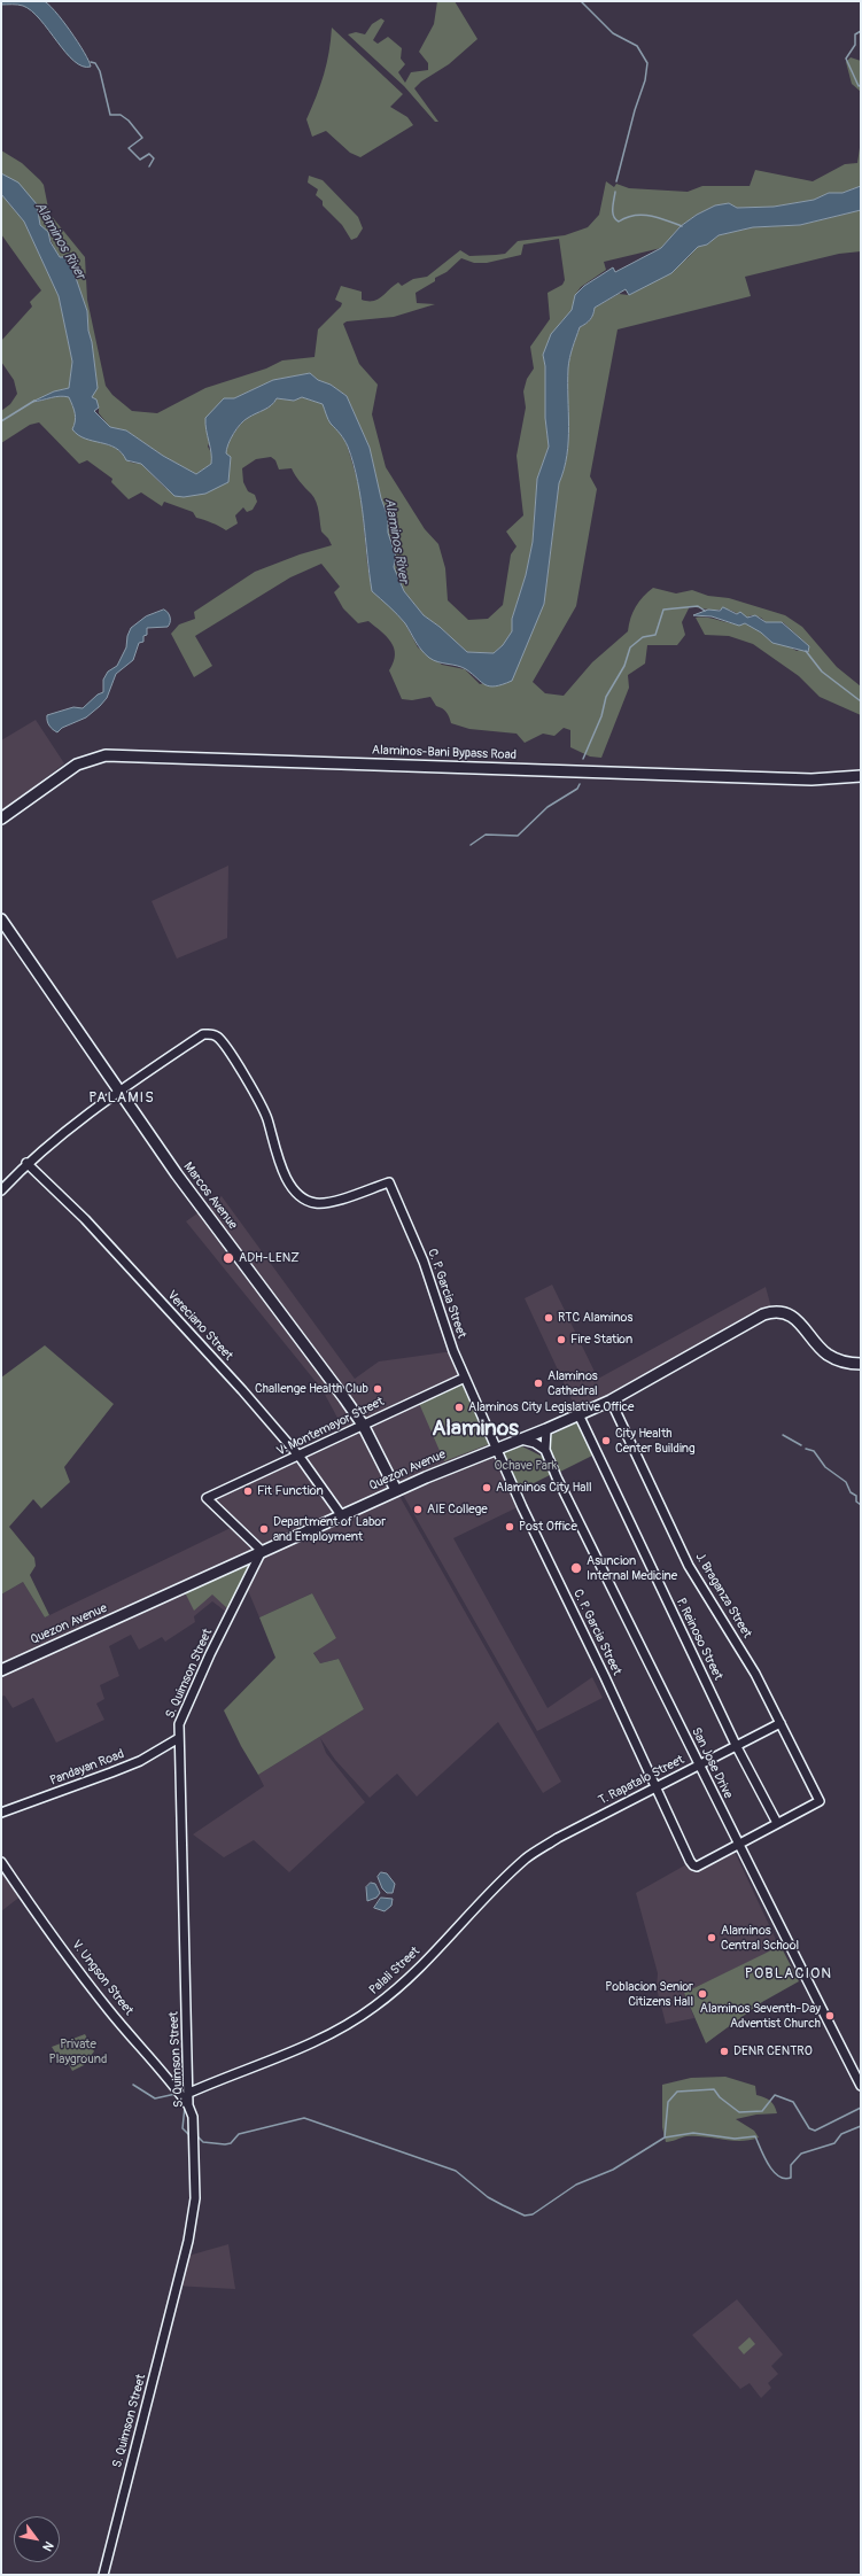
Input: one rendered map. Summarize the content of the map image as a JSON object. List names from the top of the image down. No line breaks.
{"streets":{"main road":["Alaminos-Bani Bypass Road","Marcos Avenue","Quezon Avenue"],"street":["C. P. Garcia Street","Vereciano Street","V. Montemayor Street","J. Braganza Street","P. Reinoso Street","S. Quimson Street","San Jose Drive","Pandayan Road","T. Rapatalo Street","Palali Street","V. Ungson Street"]},"crossings":[["Marcos Avenue","C. P. Garcia Street"],["Marcos Avenue","V. Montemayor Street"],["Marcos Avenue","Quezon Avenue"],["C. P. Garcia Street","V. Montemayor Street"],["C. P. Garcia Street","Quezon Avenue"],["C. P. Garcia Street","San Jose Drive"],["C. P. Garcia Street","T. Rapatalo Street"],["Vereciano Street","V. Montemayor Street"],["Vereciano Street","Quezon Avenue"],["V. Montemayor Street","Quezon Avenue"],["V. Montemayor Street","S. Quimson Street"],["Quezon Avenue","J. Braganza Street"],["Quezon Avenue","P. Reinoso Street"],["Quezon Avenue","S. Quimson Street"],["Quezon Avenue","San Jose Drive"],["J. Braganza Street","P. Reinoso Street"],["J. Braganza Street","T. Rapatalo Street"],["P. Reinoso Street","T. Rapatalo Street"],["S. Quimson Street","Pandayan Road"],["S. Quimson Street","Palali Street"],["S. Quimson Street","V. Ungson Street"],["San Jose Drive","T. Rapatalo Street"],["T. Rapatalo Street","Palali Street"]],"districts":["PALAMIS","Alaminos","POBLACION"],"water":["Alaminos River"],"parks":["Ochave Park","Private Playground"],"places":["ADH-LENZ","RTC Alaminos","Fire Station","Alaminos Cathedral","Challenge Health Club","Alaminos City Legislative Office","City Health Center Building","Alaminos City Hall","Fit Function","AIE College","Post Office","Department of Labor and Employment","Asuncion Internal Medicine","Alaminos Central School","Poblacion Senior Citizens Hall","Alaminos Seventh-Day Adventist Church","DENR CENTRO"],"north":"bottom right"}
